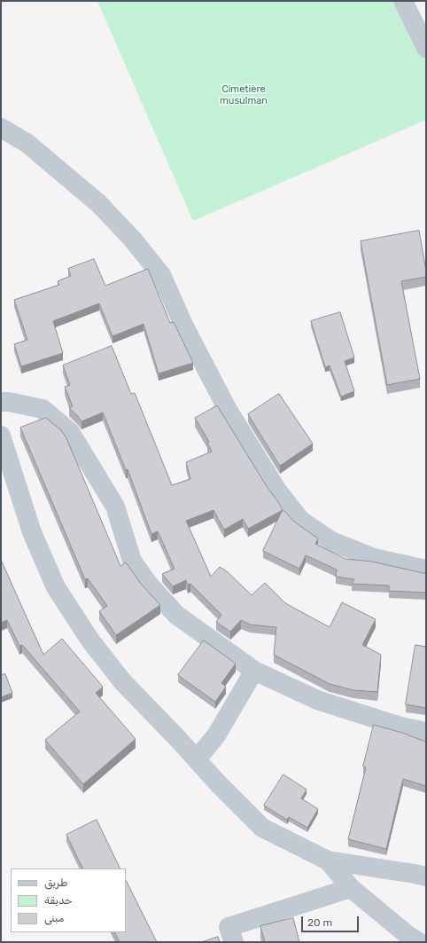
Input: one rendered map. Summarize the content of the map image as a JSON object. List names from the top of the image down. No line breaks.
{"parks":["Cimetière musulman"],"legend":["طريق","حديقة","مبنى"],"scale_bar":"20 m"}
